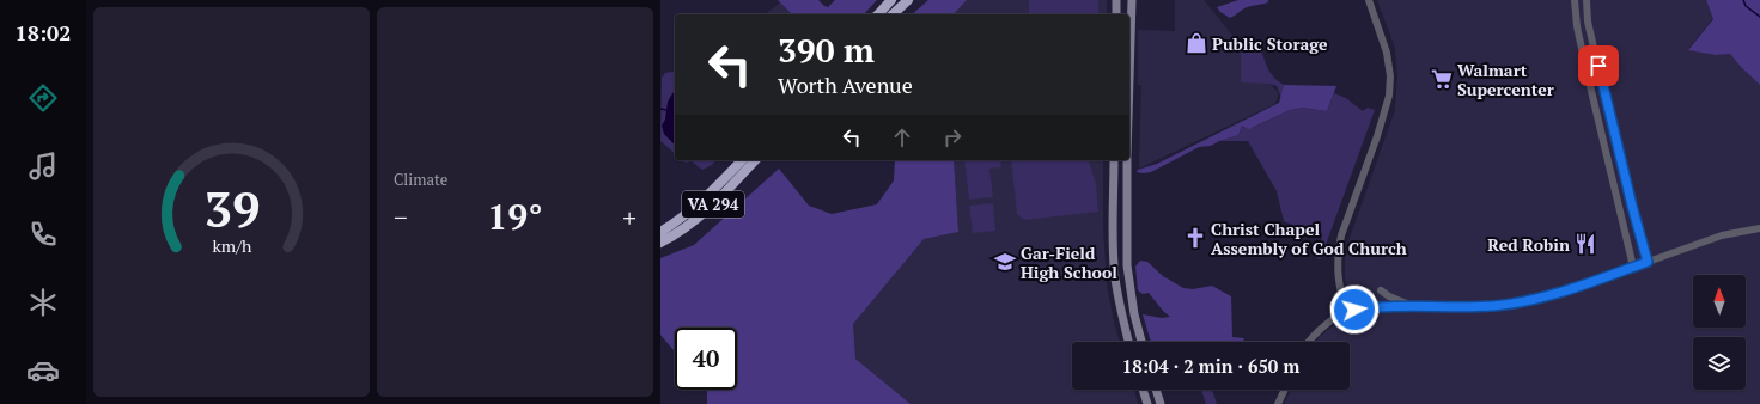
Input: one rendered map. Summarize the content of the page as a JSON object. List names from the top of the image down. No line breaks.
{"streets":{"highway":["VA 294"]},"places":{"shop":["Public Storage"],"supermarket":["Walmart Supercenter"],"church":["Christ Chapel Assembly of God Church"],"restaurant":["Red Robin"],"school or university":["Gar-Field High School"]},"north":"top","page":{"tabs":"18:02","tile":"Climate","turn":["390 m","Worth Avenue"],"heat":["−","19°","+"],"limit":"40","trip":"18:04 · 2 min · 650 m","gauge":["39","km/h"]}}
